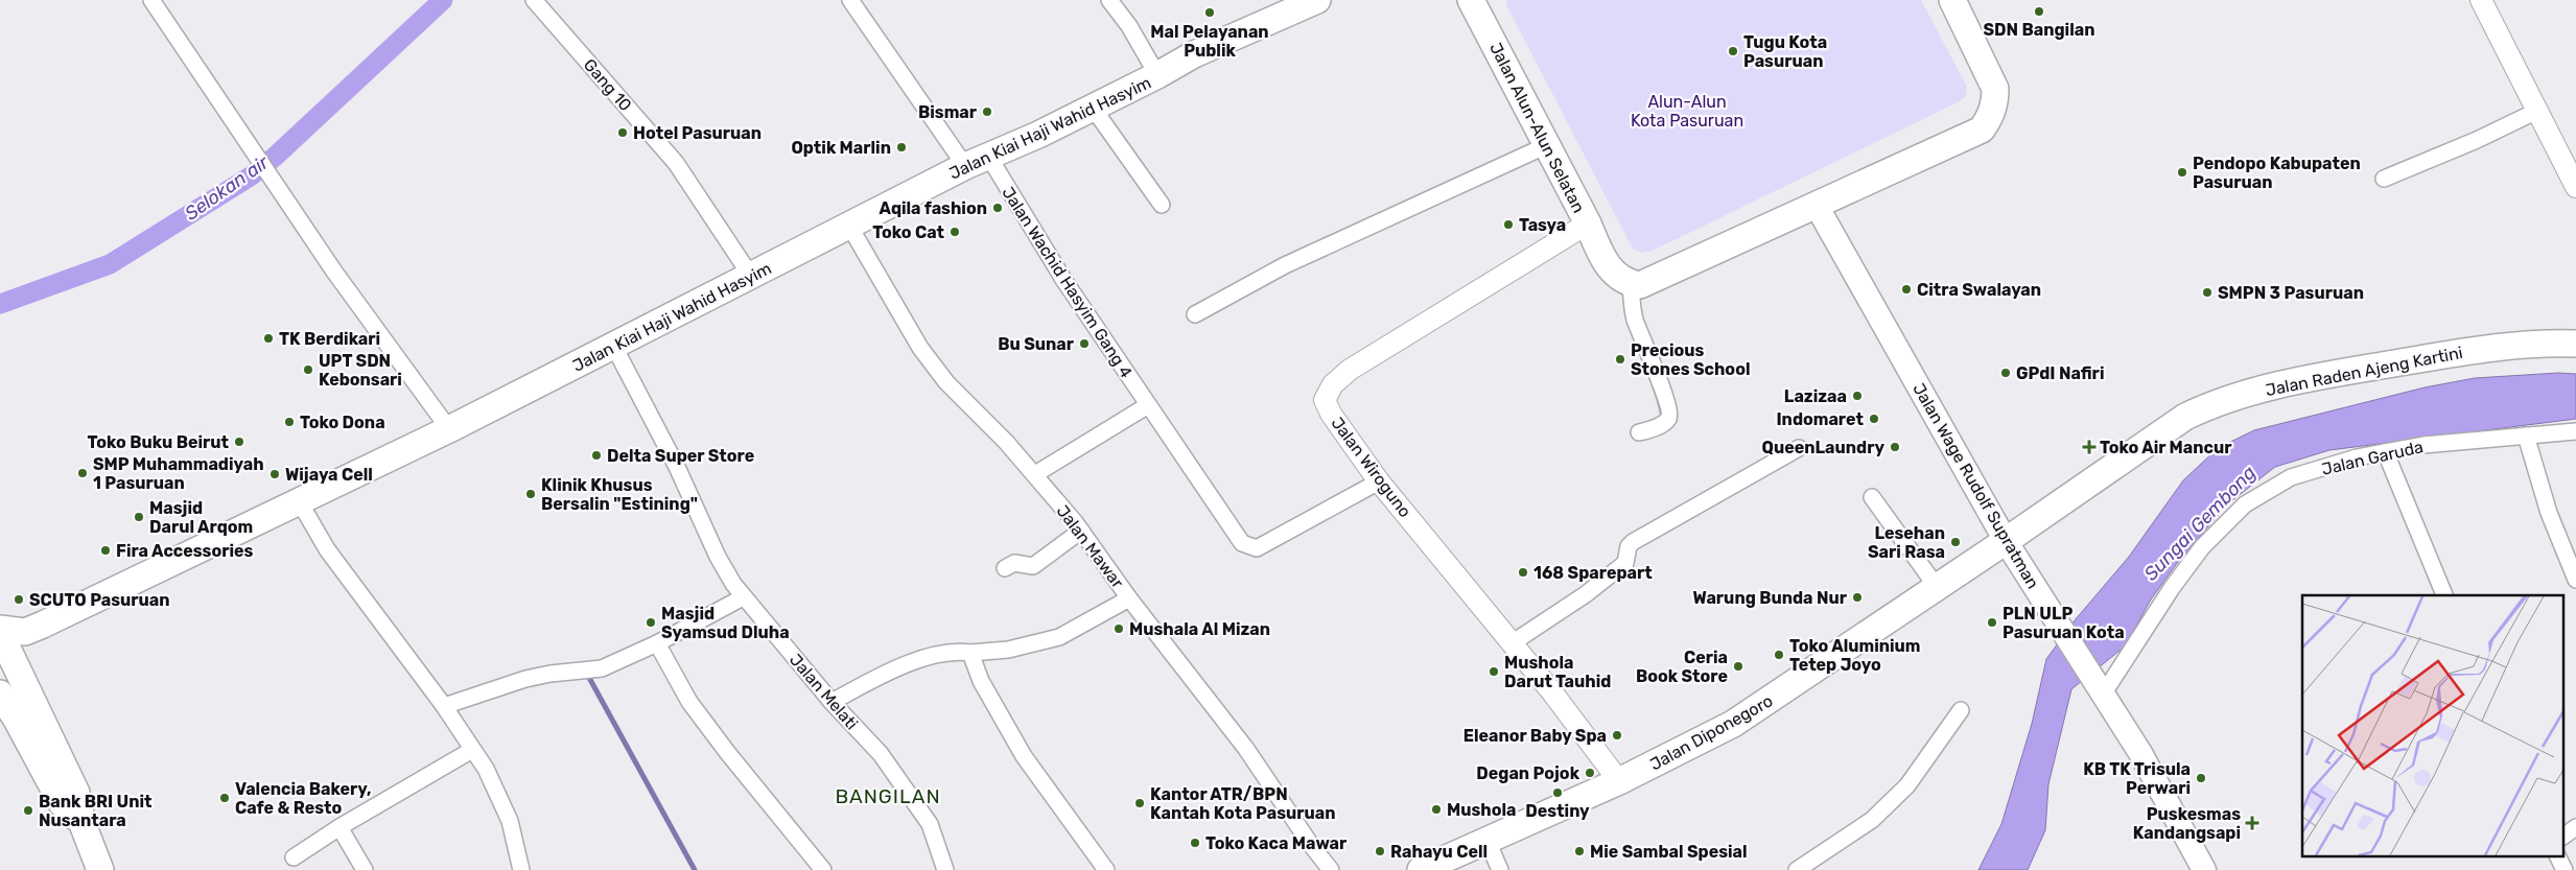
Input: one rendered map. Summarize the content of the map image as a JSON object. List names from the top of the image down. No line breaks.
{"streets":{"main road":["Jalan Kiai Haji Wahid Hasyim","Jalan Alun-Alun Selatan","Jalan Raden Ajeng Kartini","Jalan Wage Rudolf Supratman","Jalan Diponegoro"],"street":["Gang 10","Jalan Wachid Hasyim Gang 4","Jalan Garuda","Jalan Wiroguno","Jalan Mawar","Jalan Melati"]},"crossings":[["Gang 10","Jalan Kiai Haji Wahid Hasyim"],["Jalan Kiai Haji Wahid Hasyim","Jalan Wachid Hasyim Gang 4"],["Jalan Kiai Haji Wahid Hasyim","Jalan Mawar"],["Jalan Kiai Haji Wahid Hasyim","Jalan Melati"],["Jalan Alun-Alun Selatan","Jalan Wiroguno"],["Jalan Wachid Hasyim Gang 4","Jalan Wiroguno"],["Jalan Raden Ajeng Kartini","Jalan Wage Rudolf Supratman"],["Jalan Raden Ajeng Kartini","Jalan Diponegoro"],["Jalan Garuda","Jalan Wage Rudolf Supratman"],["Jalan Wiroguno","Jalan Diponegoro"],["Jalan Wage Rudolf Supratman","Jalan Diponegoro"]],"districts":["BANGILAN"],"water":["Selokan air","Sungai Gembong"],"parks":["Alun-Alun Kota Pasuruan"],"places":{"other":["SDN Bangilan","Mal Pelayanan Publik","Tugu Kota Pasuruan","Bismar","Hotel Pasuruan","Optik Marlin","Pendopo Kabupaten Pasuruan","Aqila fashion","Tasya","Toko Cat","Citra Swalayan","SMPN 3 Pasuruan","TK Berdikari","Bu Sunar","Precious Stones School","UPT SDN Kebonsari","GPdI Nafiri","Lazizaa","Indomaret","Toko Dona","Toko Buku Beirut","QueenLaundry","Delta Super Store","SMP Muhammadiyah 1 Pasuruan","Wijaya Cell","Klinik Khusus Bersalin \"Estining\"","Masjid Darul Arqom","Lesehan Sari Rasa","Fira Accessories","168 Sparepart","Warung Bunda Nur","SCUTO Pasuruan","Masjid Syamsud Dluha","PLN ULP Pasuruan Kota","Mushala Al Mizan","Toko Aluminium Tetep Joyo","Ceria Book Store","Mushola Darut Tauhid","Eleanor Baby Spa","Degan Pojok","KB TK Trisula Perwari","Destiny","Valencia Bakery, Cafe & Resto","Kantor ATR/BPN Kantah Kota Pasuruan","Mushola","Bank BRI Unit Nusantara","Toko Kaca Mawar","Rahayu Cell","Mie Sambal Spesial"],"health":["Toko Air Mancur","Puskesmas Kandangsapi"]}}
